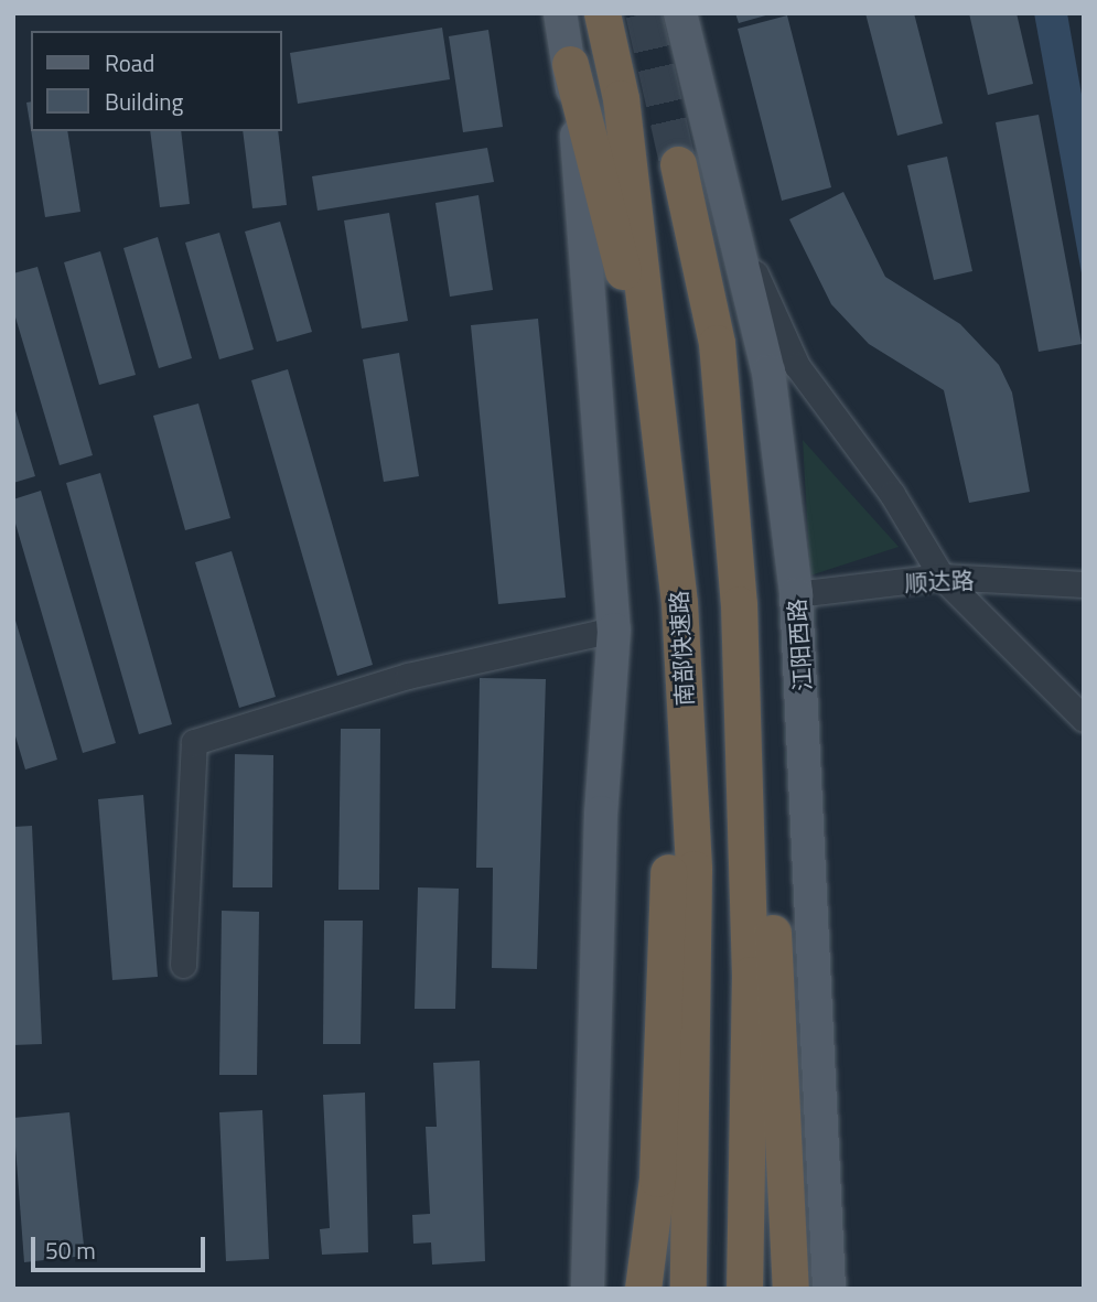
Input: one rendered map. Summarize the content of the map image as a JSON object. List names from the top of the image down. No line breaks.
{"streets":{"highway":["南部快速路"],"main road":["江阳西路"],"street":["顺达路"]},"crossings":[["顺达路","江阳西路"]],"legend":["Road","Building"],"scale_bar":"50 m"}
